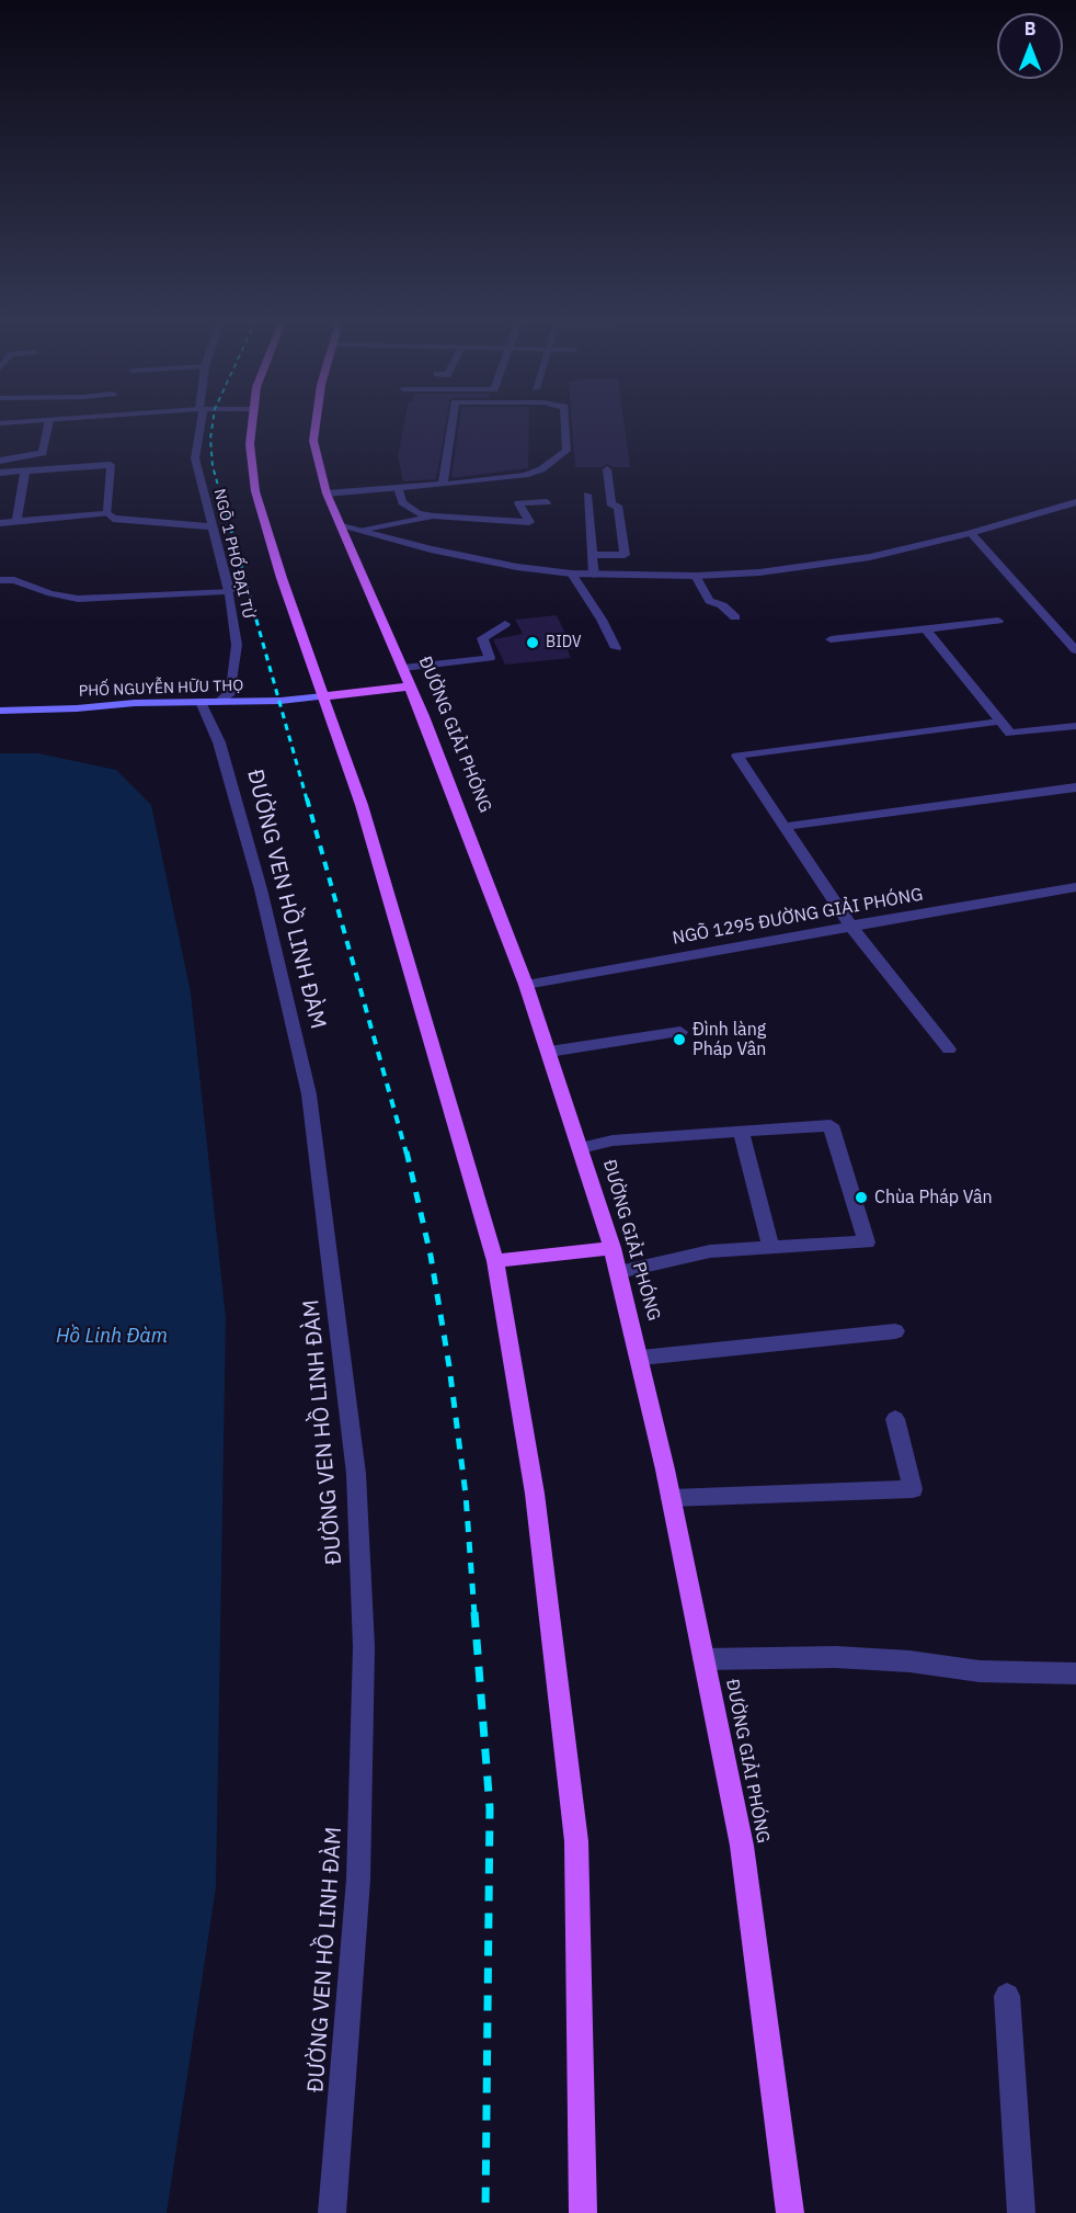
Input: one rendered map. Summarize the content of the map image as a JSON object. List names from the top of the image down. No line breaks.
{"streets":{"main road":["PHỐ NGUYỄN HỮU THỌ","ĐƯỜNG GIẢI PHÓNG"],"street":["NGÕ 1 PHỐ ĐẠI TỪ","ĐƯỜNG VEN HỒ LINH ĐÀM","NGÕ 1295 ĐƯỜNG GIẢI PHÓNG"]},"crossings":[["NGÕ 1 PHỐ ĐẠI TỪ","PHỐ NGUYỄN HỮU THỌ"],["NGÕ 1 PHỐ ĐẠI TỪ","ĐƯỜNG VEN HỒ LINH ĐÀM"],["PHỐ NGUYỄN HỮU THỌ","ĐƯỜNG VEN HỒ LINH ĐÀM"],["ĐƯỜNG GIẢI PHÓNG","NGÕ 1295 ĐƯỜNG GIẢI PHÓNG"]],"water":["Hồ Linh Đàm"],"places":["BIDV","Đình làng Pháp Vân","Chùa Pháp Vân"],"north":"top"}
